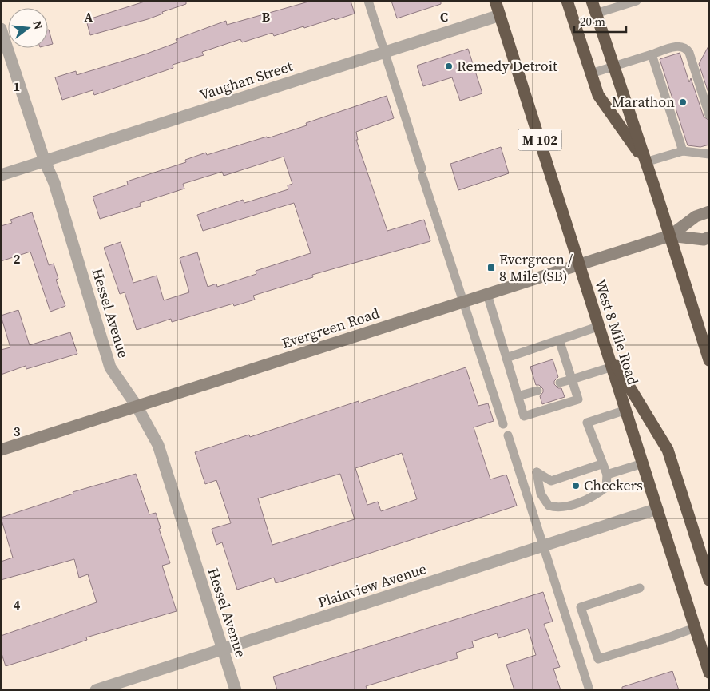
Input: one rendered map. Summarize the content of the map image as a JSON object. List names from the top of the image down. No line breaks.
{"streets":{"highway":["M 102","West 8 Mile Road"],"street":["Vaughan Street","Hessel Avenue","Evergreen Road","Plainview Avenue"]},"crossings":[["Vaughan Street","Hessel Avenue"],["Vaughan Street","West 8 Mile Road"],["Hessel Avenue","Evergreen Road"],["Hessel Avenue","Plainview Avenue"],["Evergreen Road","West 8 Mile Road"],["West 8 Mile Road","Plainview Avenue"]],"places":{"other":["Remedy Detroit","Marathon","Checkers"],"transit":["Evergreen / 8 Mile (SB)"]},"scale_bar":"20 m","north":"right","grid":{"columns":["A","B","C"],"rows":["1","2","3","4"]}}
